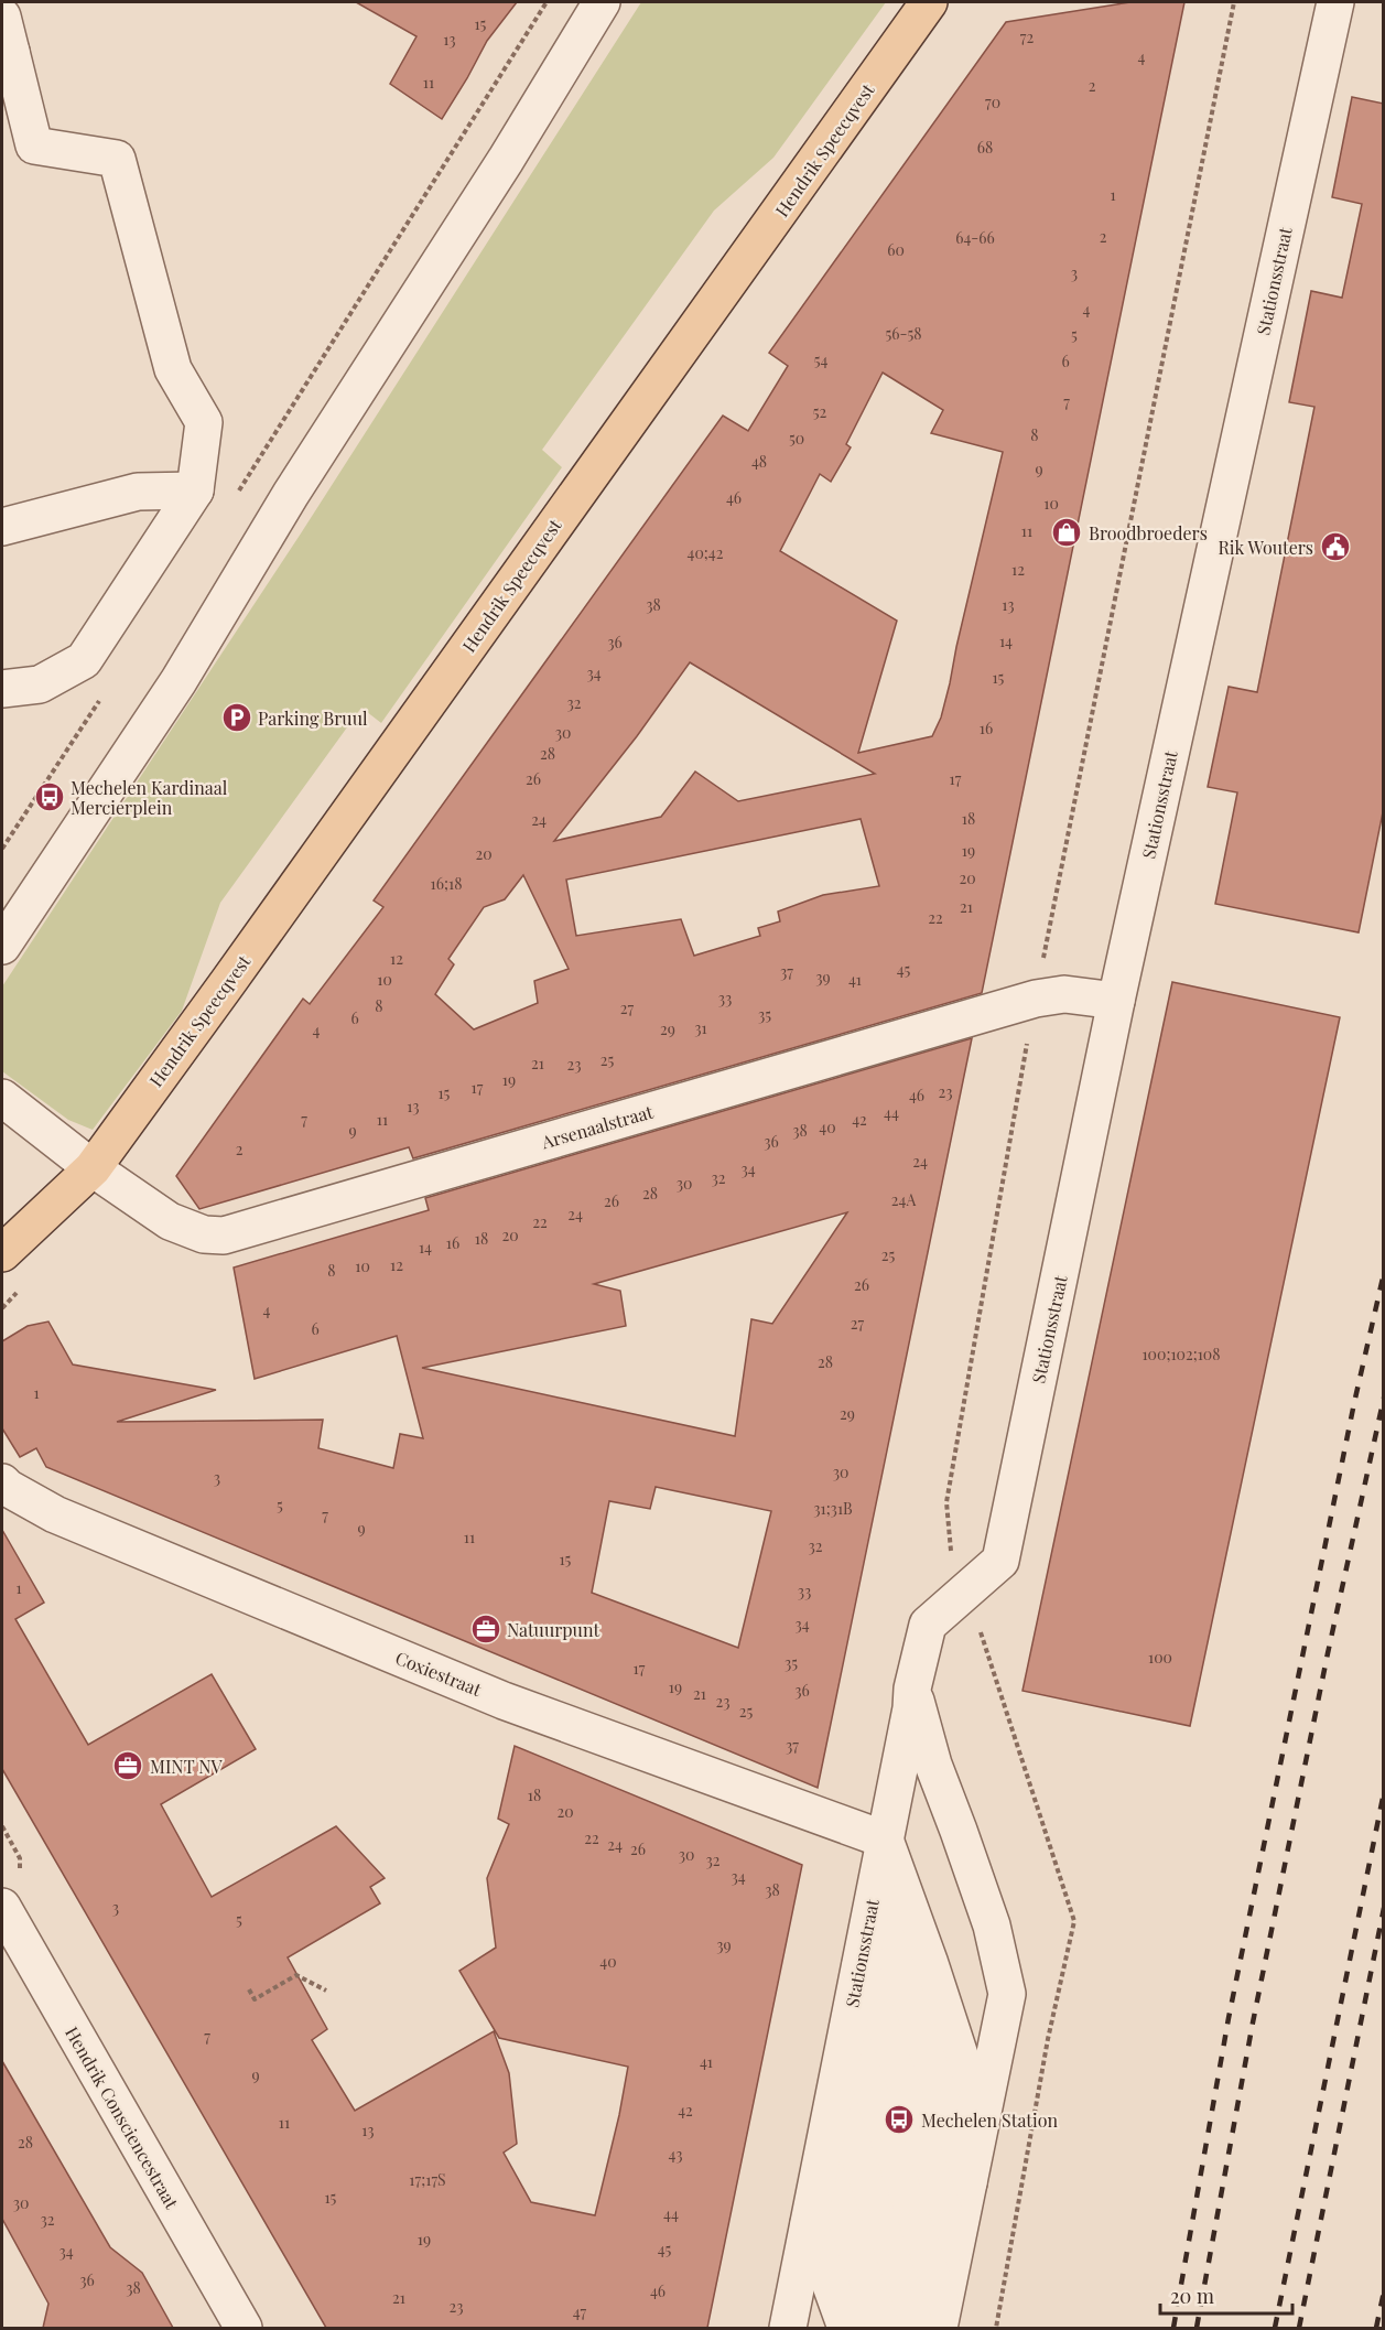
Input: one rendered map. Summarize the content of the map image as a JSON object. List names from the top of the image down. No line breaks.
{"streets":{"main road":["Hendrik Speecqvest"],"street":["Stationsstraat","Arsenaalstraat","Coxiestraat","Hendrik Consciencestraat"]},"crossings":[["Hendrik Speecqvest","Arsenaalstraat"],["Stationsstraat","Arsenaalstraat"],["Stationsstraat","Coxiestraat"]],"places":{"shop":["Broodbroeders"],"public building":["Rik Wouters"],"parking":["Parking Bruul"],"bus stop":["Mechelen Kardinaal Mercierplein","Mechelen Station"],"office":["Natuurpunt","MINT NV"]},"house_numbers":["15","72","13","4","11","2","70","68","1","2","64-66","60","3","4","56-58","5","54","6","7","52","8","50","48","9","46","10","11","40;42","12","38","13","14","36","34","15","32","16","30","28","26","17","18","24","19","20","20","16;18","21","22","12","45","37","39","10","41","33","8","27","35","6","31","29","4","25","21","23","19","17","23","15","46","13","44","7","11","42","40","9","38","36","2","24","34","32","30","28","24A","26","24","22","20","18","16","14","25","12","10","8","26","4","27","6","100;102;108","28","1","29","30","3","5","31;31B","7","9","11","32","15","1","33","34","100","35","17","19","36","21","23","25","37","18","20","22","24","26","30","32","34","38","3","5","39","40","7","41","9","42","11","13","28","43","17;17S","15","30","44","32","19","45","34","36","38","46","21","23","47"],"scale_bar":"20 m"}
